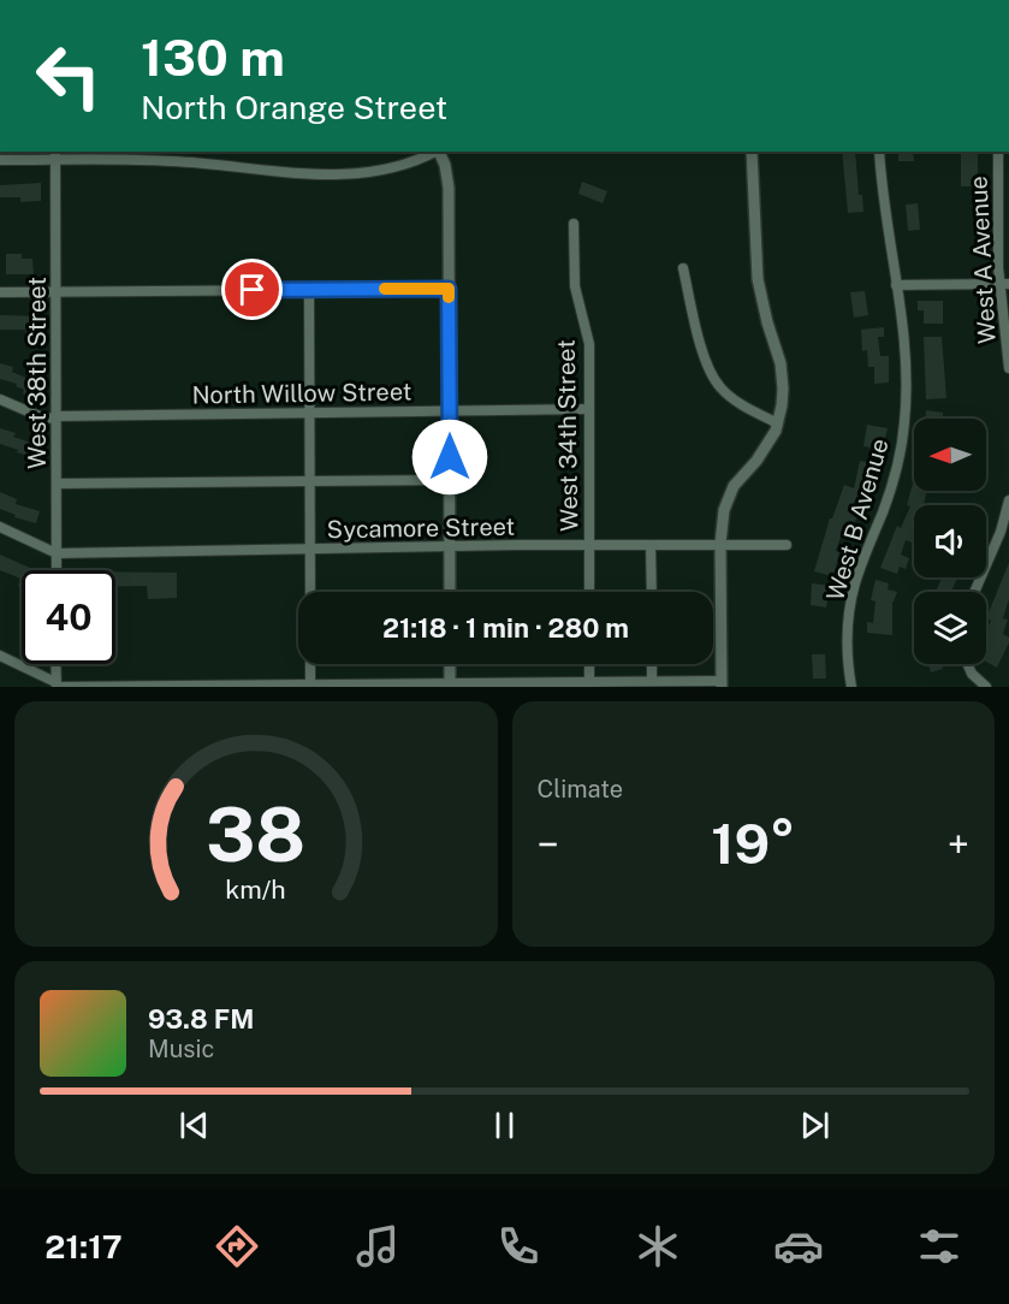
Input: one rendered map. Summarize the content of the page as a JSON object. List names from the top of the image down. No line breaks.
{"streets":{"street":["West A Avenue","West 38th Street","North Willow Street","West 34th Street","West B Avenue","Sycamore Street"]},"crossings":[["West 38th Street","North Willow Street"],["West 38th Street","Sycamore Street"],["North Willow Street","West 34th Street"],["West 34th Street","Sycamore Street"]],"north":"left","page":{"turn":["130 m","North Orange Street"],"limit":"40","trip":"21:18 · 1 min · 280 m","tile":"Climate","heat":["−","19°","+"],"song":["93.8 FM","Music"],"tabs":"21:17","gauge":["38","km/h"]}}
